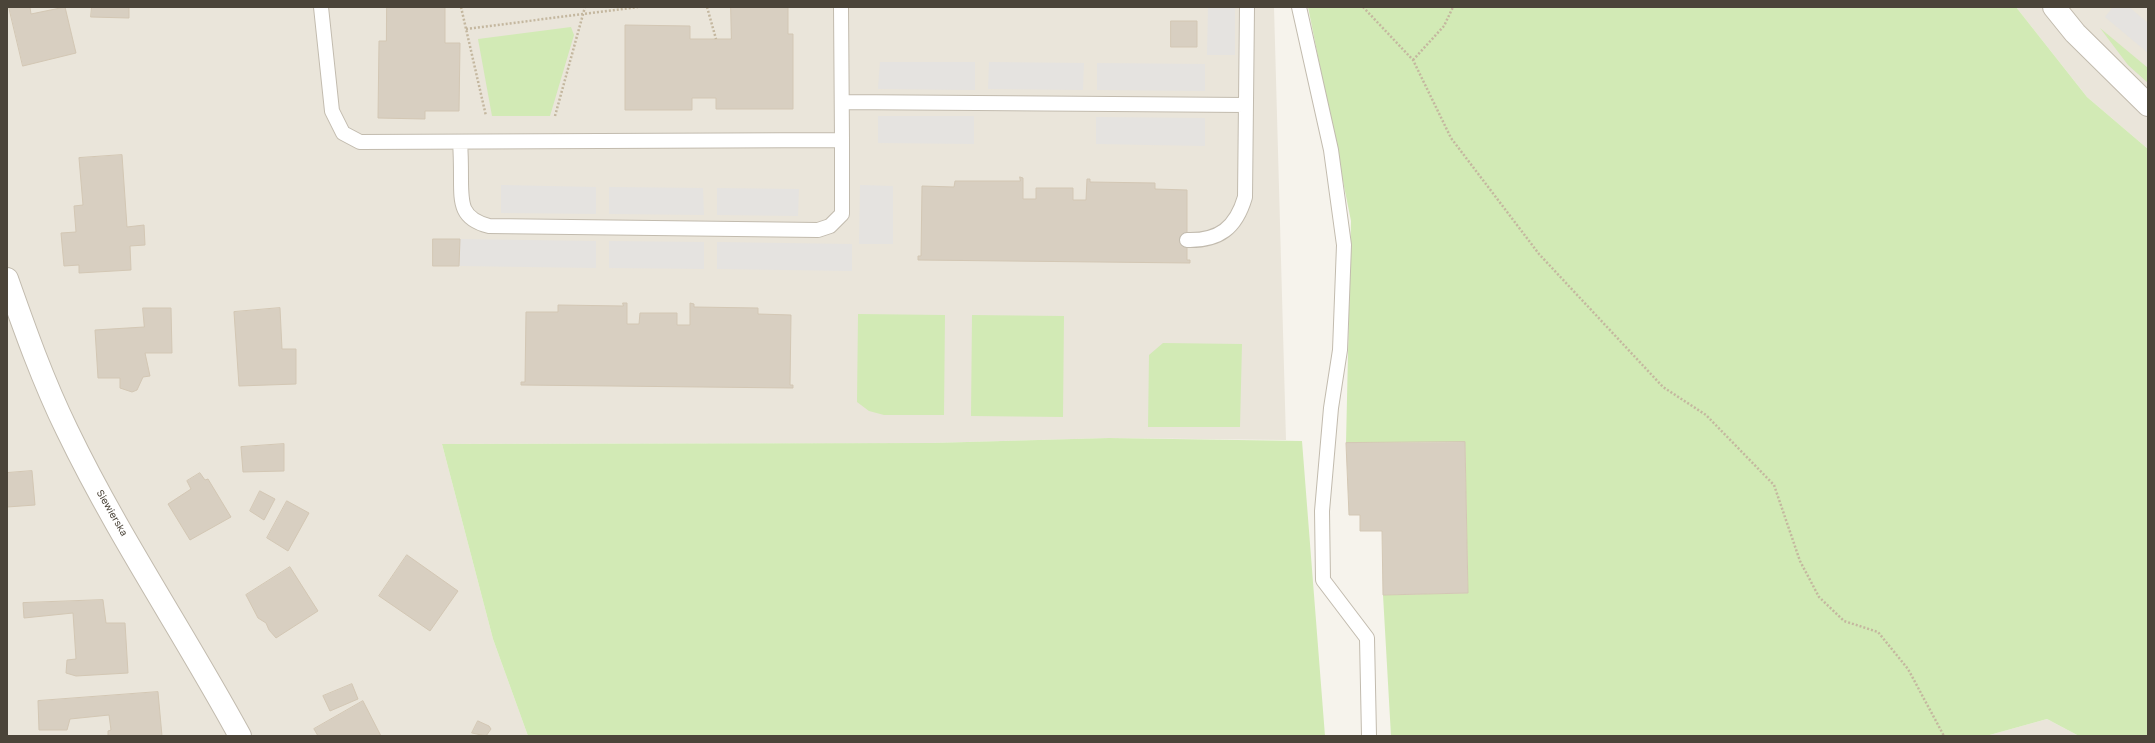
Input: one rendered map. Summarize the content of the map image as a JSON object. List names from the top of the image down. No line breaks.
{"streets":{"street":["Siewierska"]}}
